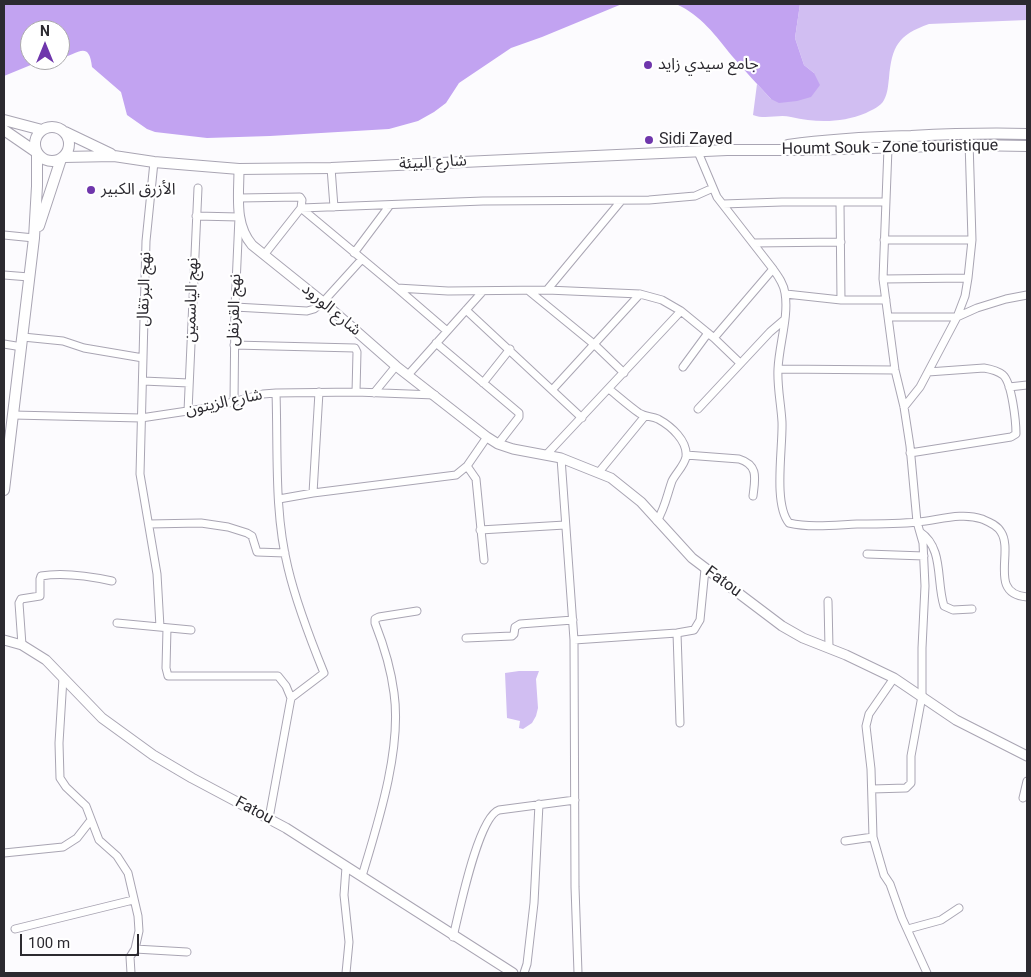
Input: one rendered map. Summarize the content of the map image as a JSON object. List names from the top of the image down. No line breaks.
{"streets":{"main road":["Houmt Souk - Zone touristique","شارع البيئة"],"street":["نهج البرتقال","نهج الياسمين","نهج القرنفل","شارع الورود","شارع الزيتون","Fatou"]},"crossings":[["Houmt Souk - Zone touristique","شارع البيئة"],["شارع البيئة","نهج البرتقال"],["نهج البرتقال","شارع الزيتون"],["نهج الياسمين","شارع الزيتون"],["نهج القرنفل","شارع الورود"],["نهج القرنفل","شارع الزيتون"],["شارع الورود","شارع الزيتون"],["شارع الورود","Fatou"],["شارع الزيتون","Fatou"]],"places":["جامع سيدي زايد","Sidi Zayed","الأزرق الكبير"],"scale_bar":"100 m","north":"top"}
